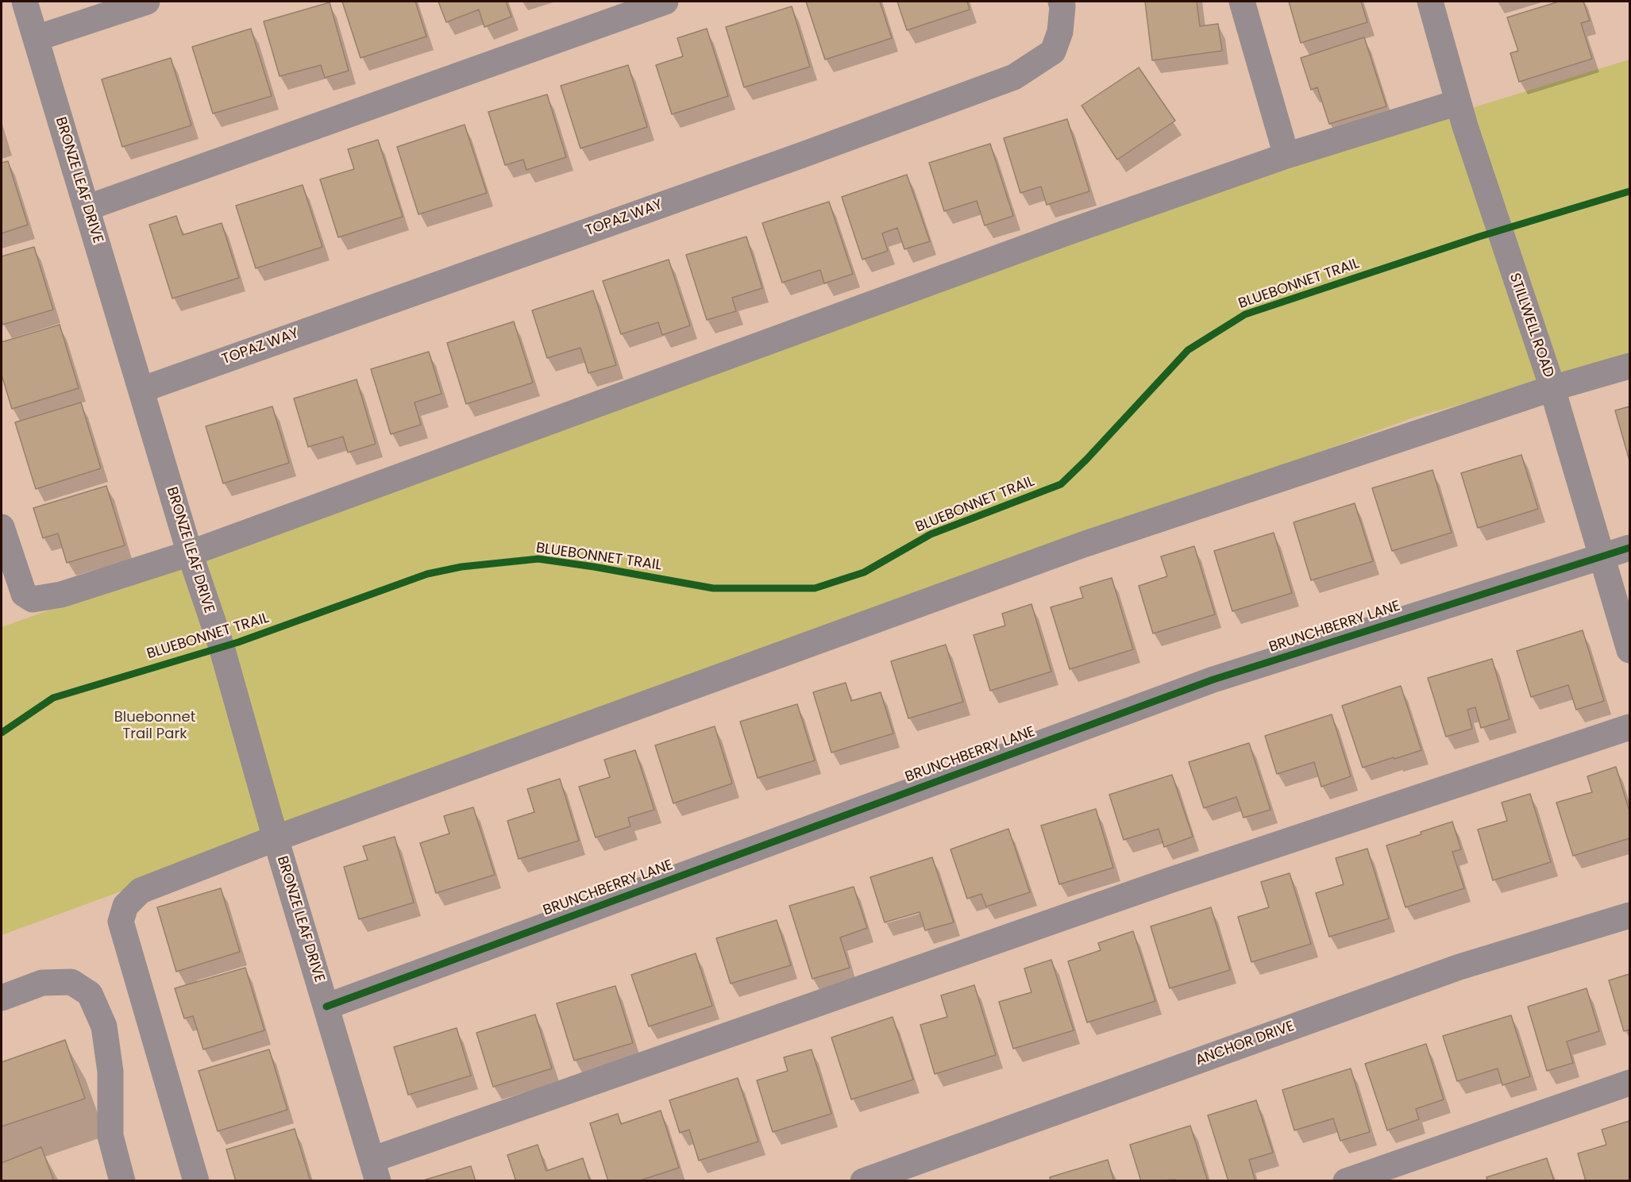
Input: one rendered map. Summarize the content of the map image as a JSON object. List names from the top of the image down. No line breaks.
{"streets":{"street":["BRONZE LEAF DRIVE","TOPAZ WAY","STILLWELL ROAD","BRUNCHBERRY LANE","ANCHOR DRIVE"],"cycle path":["BLUEBONNET TRAIL"]},"crossings":[["BRONZE LEAF DRIVE","TOPAZ WAY"],["BRONZE LEAF DRIVE","BRUNCHBERRY LANE"],["STILLWELL ROAD","BRUNCHBERRY LANE"]],"parks":["Bluebonnet Trail Park"]}
